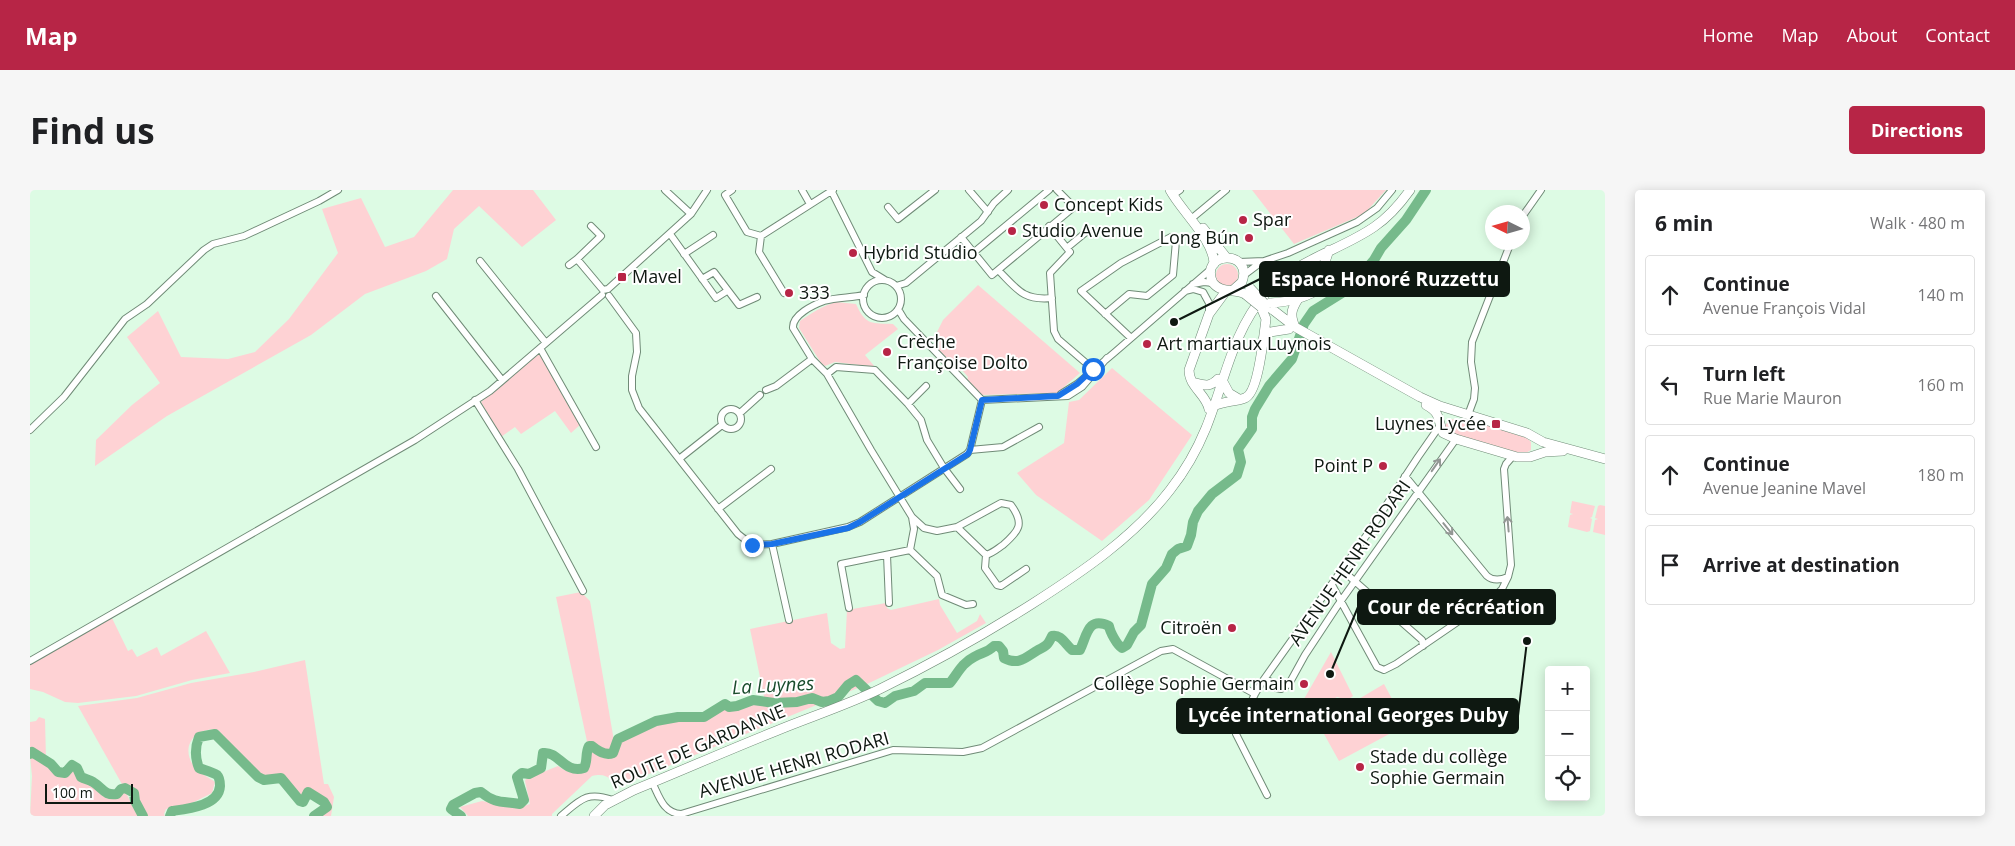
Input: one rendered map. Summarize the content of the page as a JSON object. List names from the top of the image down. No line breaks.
{"streets":{"main road":["ROUTE DE GARDANNE"],"street":["AVENUE HENRI RODARI"]},"crossings":[["AVENUE HENRI RODARI","ROUTE DE GARDANNE"]],"water":["La Luynes"],"places":{"other":["Concept Kids","Spar","Studio Avenue","Long Bún","Hybrid Studio","333","Espace Honoré Ruzzettu","Art martiaux Luynois","Crèche Françoise Dolto","Point P","Citroën","Lycée international Georges Duby","Cour de récréation","Collège Sophie Germain","Stade du collège Sophie Germain"],"transit":["Mavel","Luynes Lycée"]},"scale_bar":"100 m","north":"left","page":{"header":"Map","nav":["Home","Map","About","Contact"],"buttons":"Directions","title":"Find us","heading":["6 min","Walk · 480 m"],"list":[["Continue","Avenue François Vidal","140 m"],["Turn left","Rue Marie Mauron","160 m"],["Continue","Avenue Jeanine Mavel","180 m"],"Arrive at destination"],"map_buttons":["+","−"],"scale":"100 m"}}
